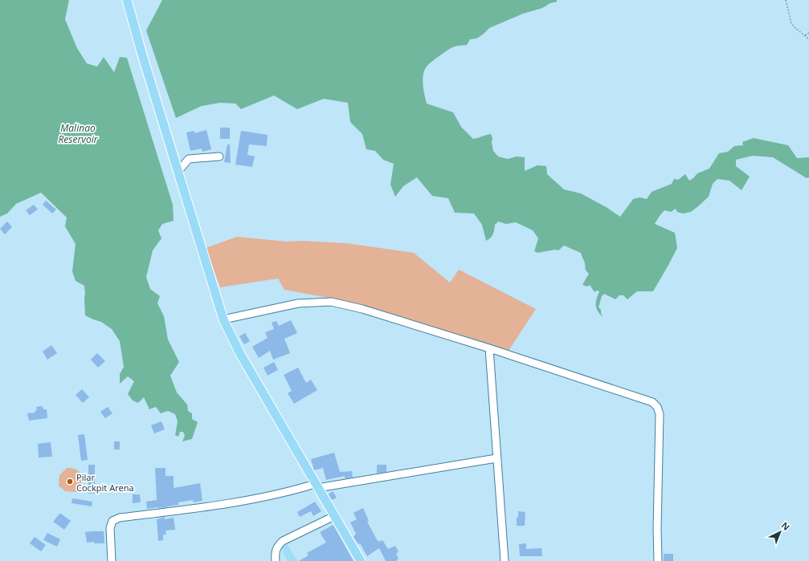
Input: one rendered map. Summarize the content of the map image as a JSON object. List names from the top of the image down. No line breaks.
{"water":["Malinao Reservoir"],"places":["Pilar Cockpit Arena"],"north":"top right"}
